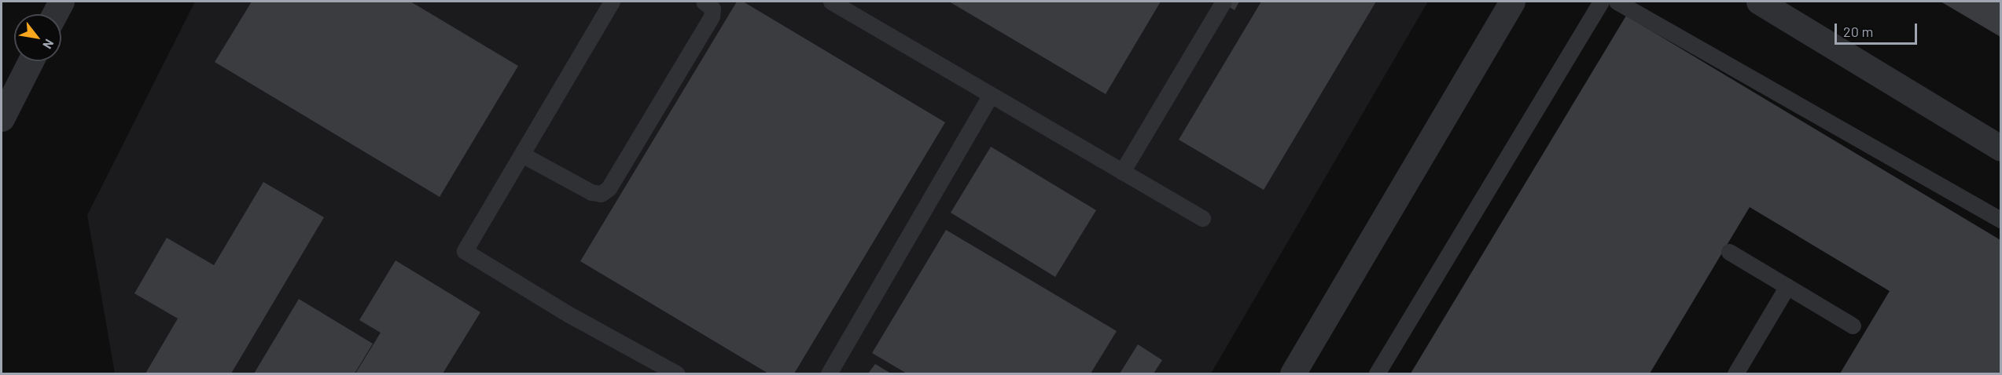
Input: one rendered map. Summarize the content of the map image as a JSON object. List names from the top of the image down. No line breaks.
{"scale_bar":"20 m","north":"bottom right"}
